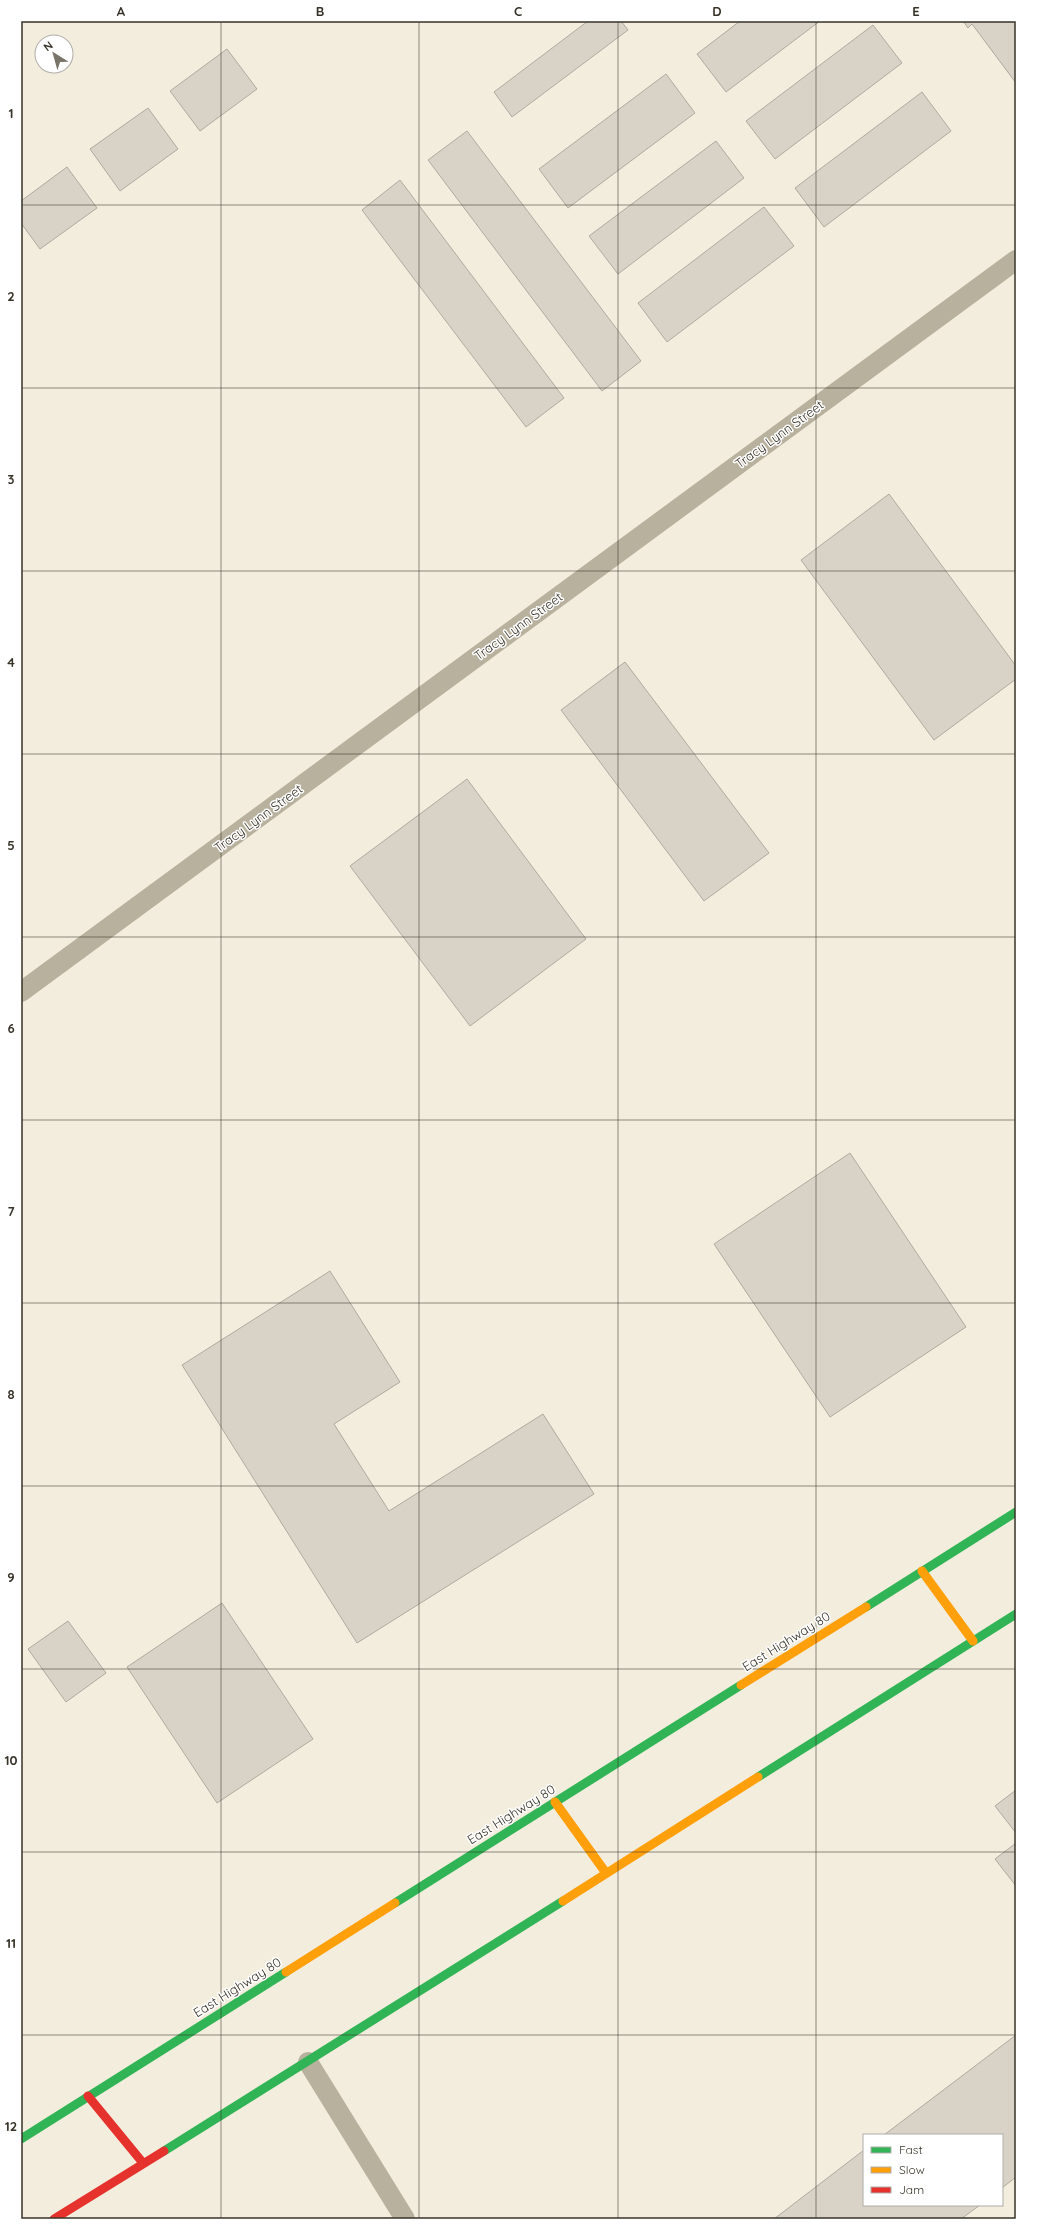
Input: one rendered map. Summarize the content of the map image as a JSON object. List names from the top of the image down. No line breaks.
{"streets":{"main road":["East Highway 80"],"lane":["Tracy Lynn Street"]},"legend":["Fast","Slow","Jam"],"north":"top left","grid":{"columns":["A","B","C","D","E"],"rows":["1","2","3","4","5","6","7","8","9","10","11","12"]}}
